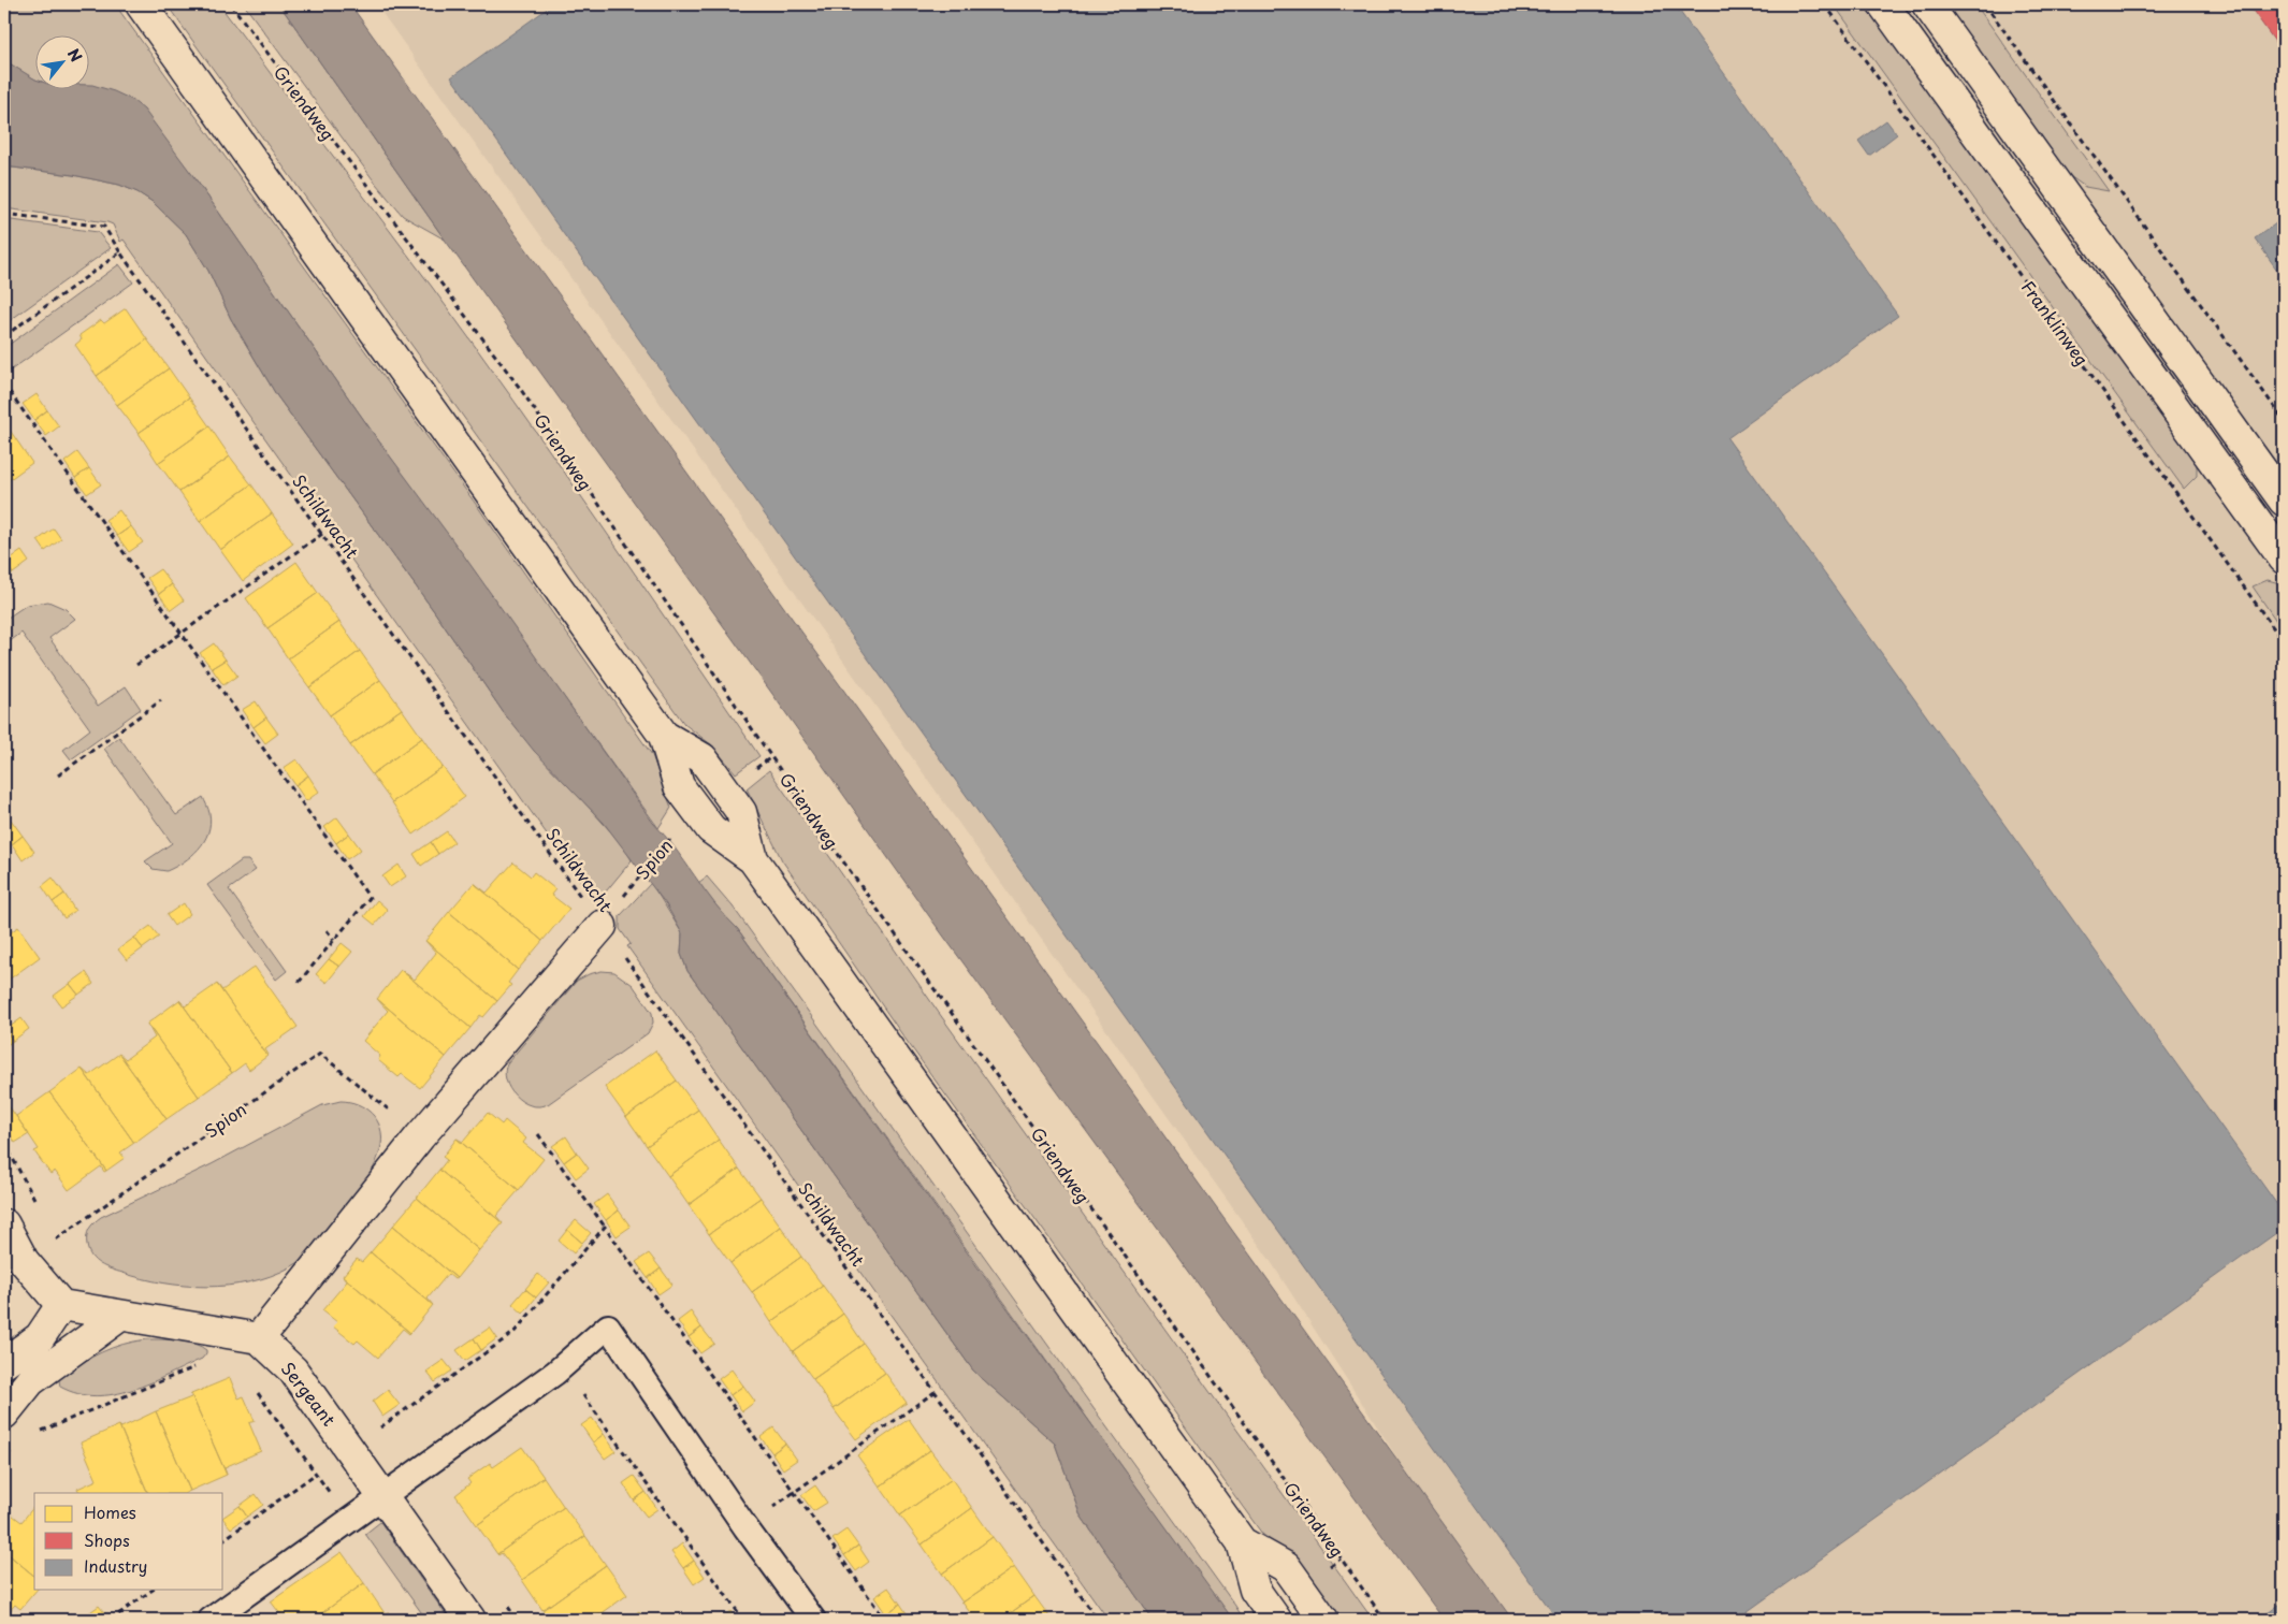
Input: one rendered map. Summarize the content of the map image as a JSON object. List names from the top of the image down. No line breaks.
{"streets":{"street":["Sergeant"],"path":["Griendweg","Franklinweg","Schildwacht","Spion"]},"legend":["Homes","Shops","Industry"],"north":"top right"}
